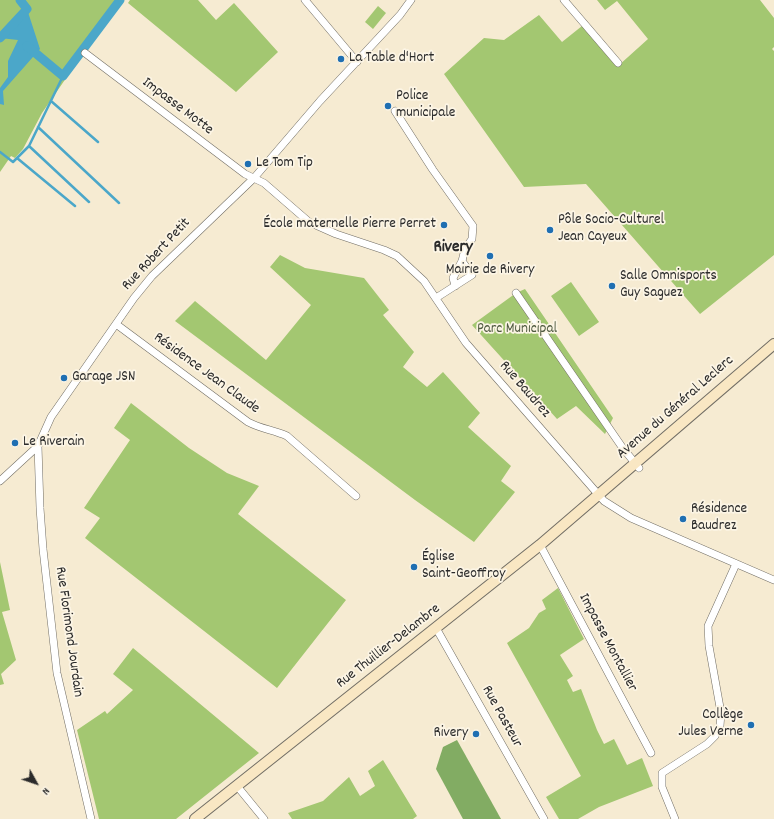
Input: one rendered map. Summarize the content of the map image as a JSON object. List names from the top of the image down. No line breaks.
{"streets":{"main road":["Avenue du Général Leclerc","Rue Thuillier-Delambre"],"street":["Impasse Motte","Rue Robert Petit","Résidence Jean Claude","Rue Baudrez","Rue Florimond Jourdain","Impasse Montallier","Rue Pasteur"]},"crossings":[["Impasse Motte","Rue Robert Petit"],["Impasse Motte","Rue Baudrez"],["Rue Robert Petit","Résidence Jean Claude"],["Rue Robert Petit","Rue Baudrez"],["Rue Robert Petit","Rue Florimond Jourdain"],["Rue Baudrez","Avenue du Général Leclerc"],["Rue Baudrez","Rue Thuillier-Delambre"],["Avenue du Général Leclerc","Rue Thuillier-Delambre"],["Impasse Montallier","Rue Thuillier-Delambre"],["Rue Thuillier-Delambre","Rue Pasteur"]],"districts":["Rivery"],"parks":["Parc Municipal"],"places":["La Table d'Hort","Police municipale","Le Tom Tip","École maternelle Pierre Perret","Pôle Socio-Culturel Jean Cayeux","Mairie de Rivery","Salle Omnisports Guy Saguez","Garage JSN","Le Riverain","Résidence Baudrez","Église Saint-Geoffroy","Collège Jules Verne","Rivery"],"north":"bottom right"}
